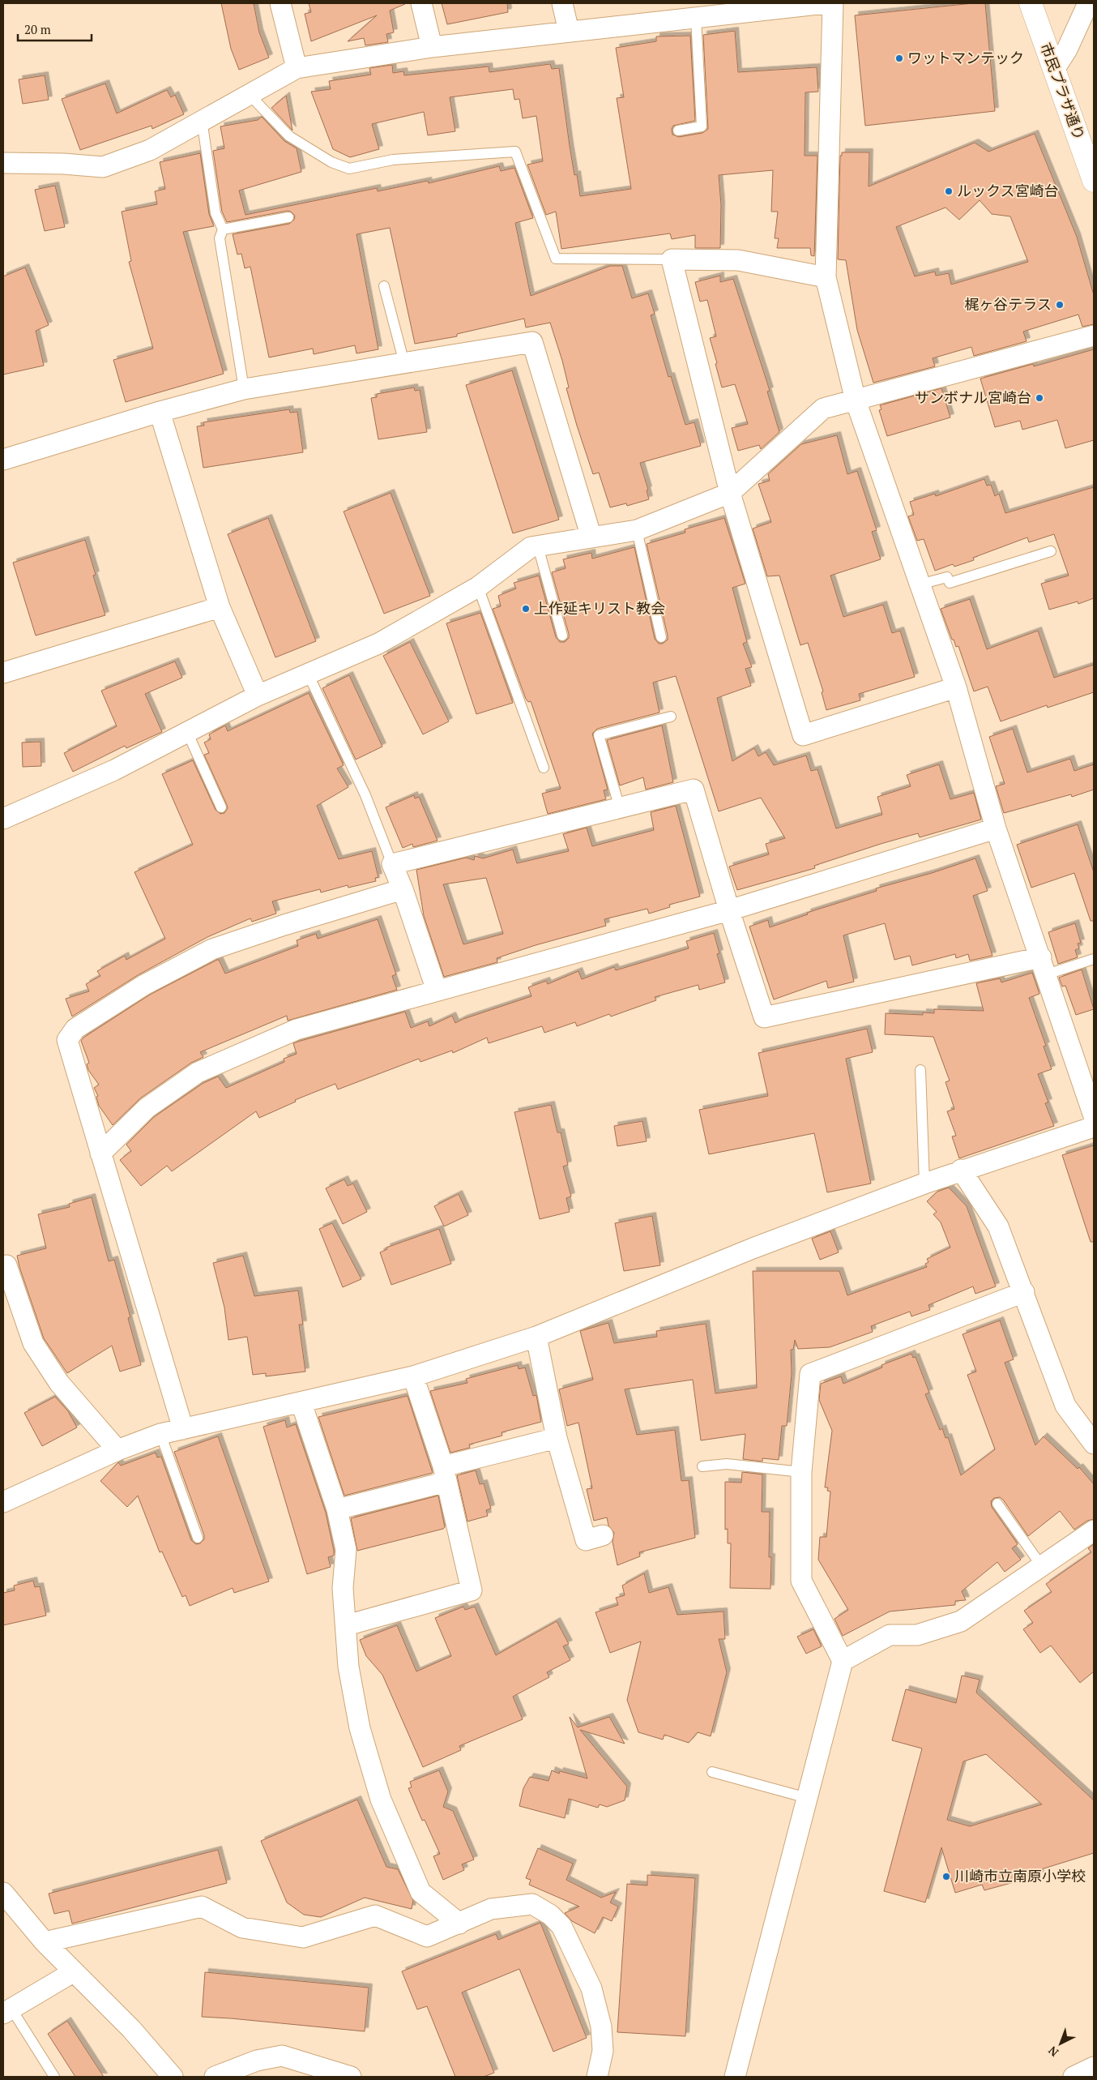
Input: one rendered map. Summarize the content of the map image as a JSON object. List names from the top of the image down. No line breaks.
{"streets":{"street":["市民プラザ通り"]},"places":["ワットマンテック","ルックス宮崎台","梶ヶ谷テラス","サンボナル宮崎台","上作延キリスト教会","川崎市立南原小学校"],"scale_bar":"20 m","north":"bottom left"}
